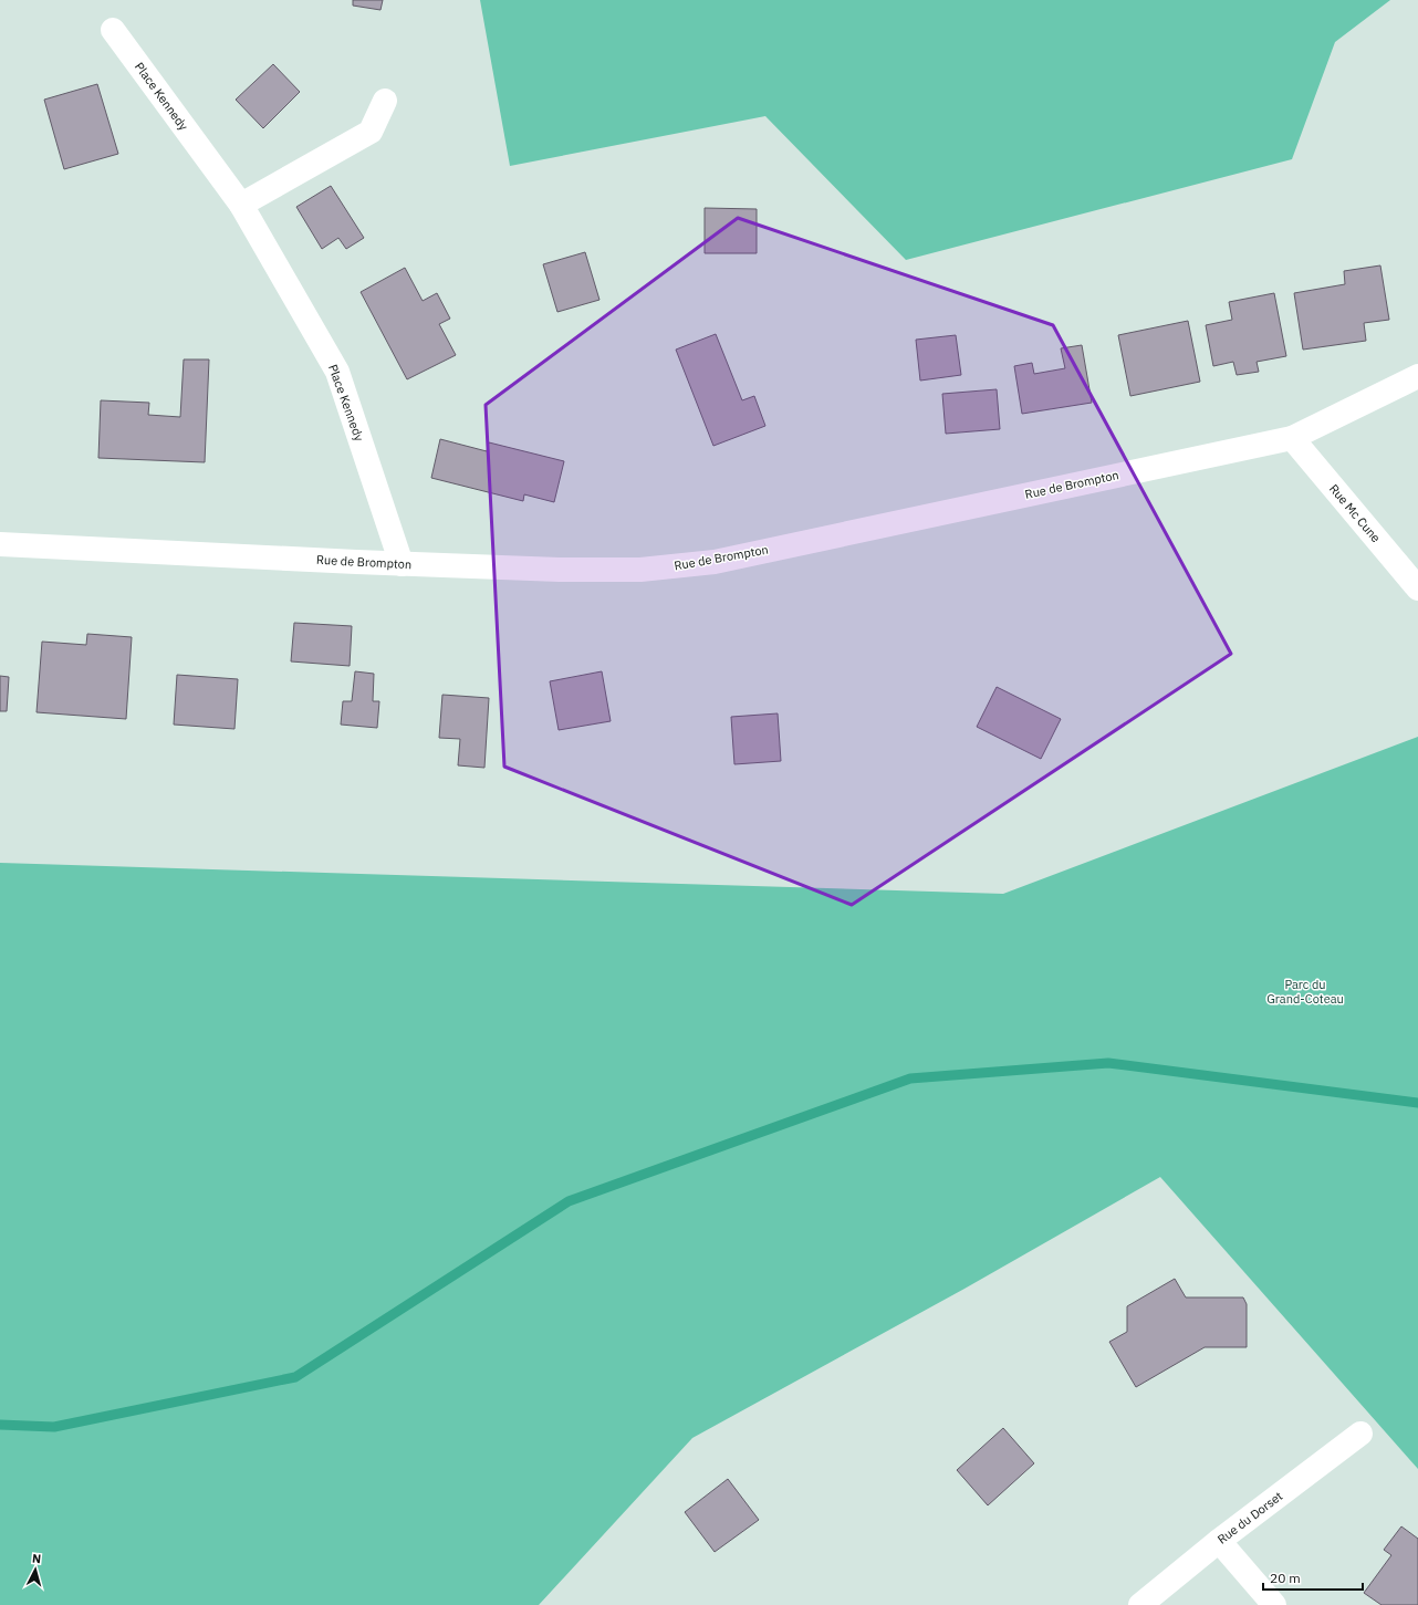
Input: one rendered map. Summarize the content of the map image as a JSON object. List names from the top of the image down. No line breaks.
{"streets":{"street":["Place Kennedy","Rue de Brompton","Rue Mc Cune","Rue du Dorset"]},"crossings":[["Place Kennedy","Rue de Brompton"],["Rue de Brompton","Rue Mc Cune"]],"parks":["Parc du Grand-Coteau"],"scale_bar":"20 m","north":"top"}
